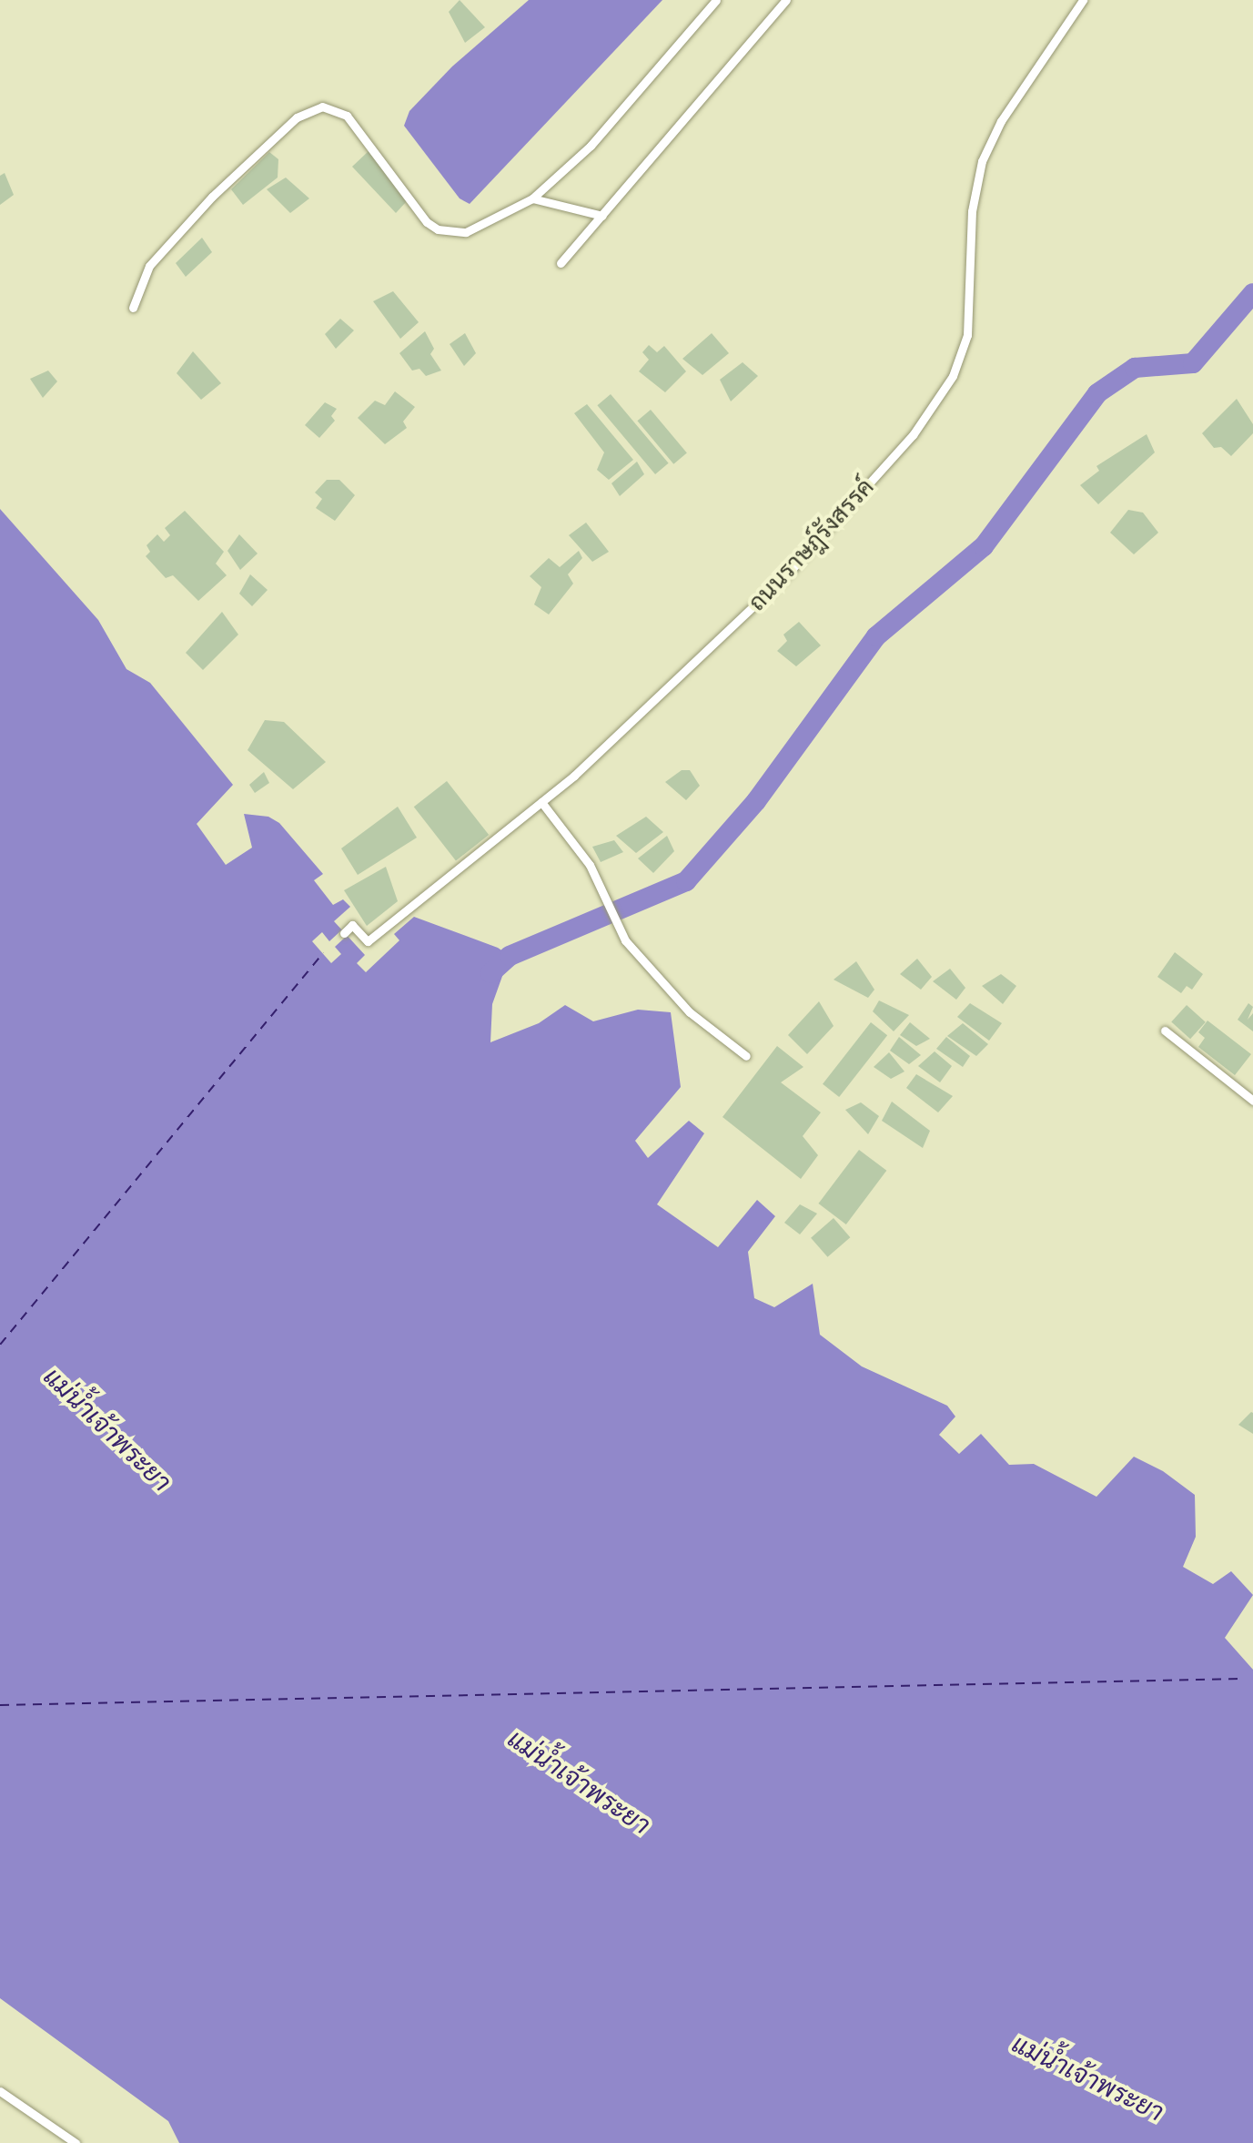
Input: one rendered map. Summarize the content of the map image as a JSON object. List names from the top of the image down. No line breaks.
{"streets":{"lane":["ถนนราษฎ์รังสรรค์"]},"water":["แม่น้ำเจ้าพระยา"]}
